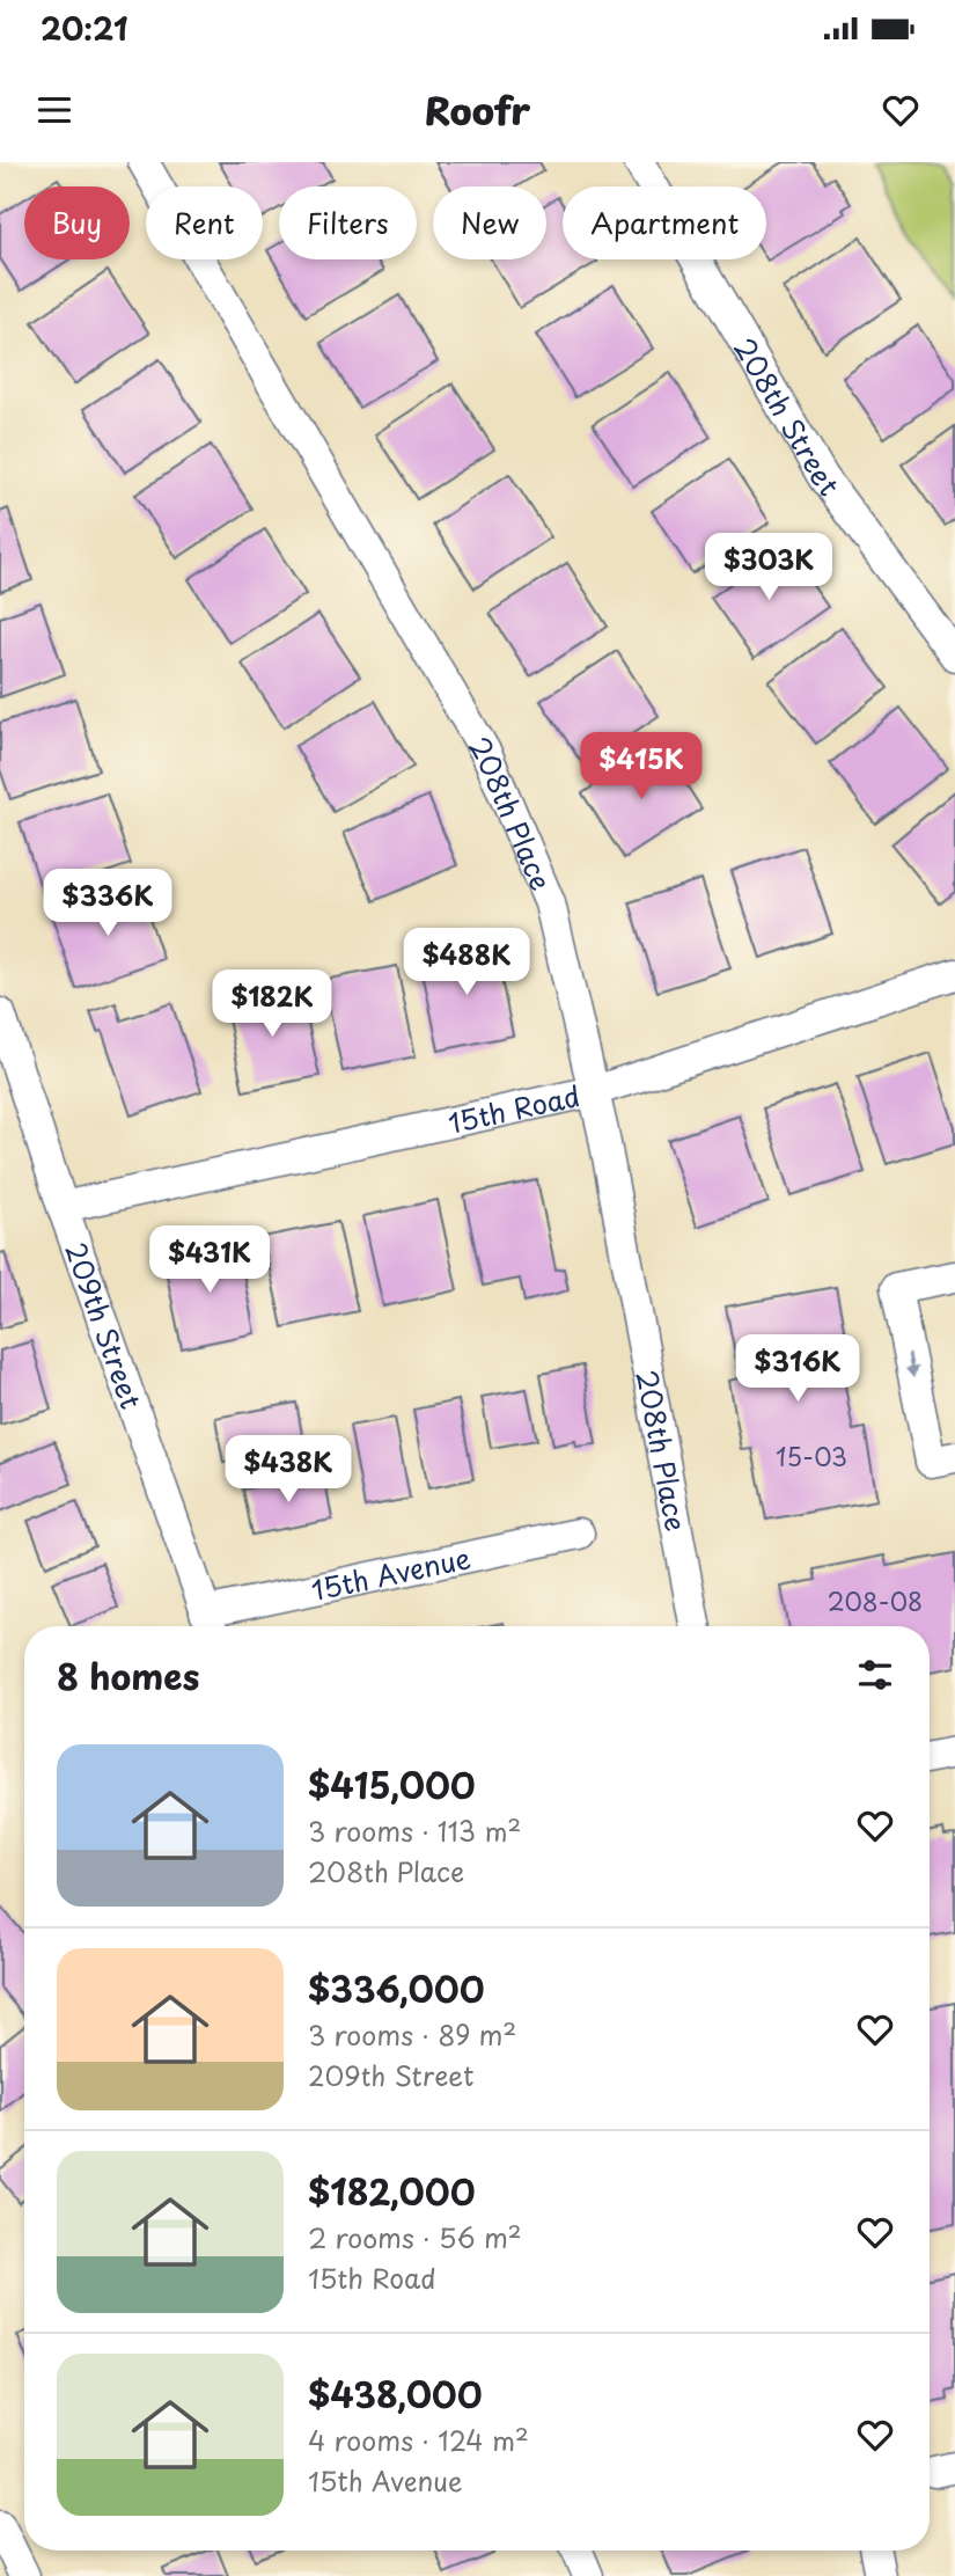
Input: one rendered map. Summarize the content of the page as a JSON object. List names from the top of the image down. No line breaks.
{"streets":{"street":["208th Street","208th Place","15th Road","209th Street","15th Avenue"]},"crossings":[["208th Place","15th Road"],["15th Road","209th Street"],["209th Street","15th Avenue"]],"house_numbers":["15-03","208-08"],"page":{"status":"20:21","header":"Roofr","chip":["Buy","Rent","Filters","New","Apartment"],"price":["$303K","$415K","$336K","$488K","$182K","$431K","$316K","$438K"],"heading":"8 homes","list":[{"name":"$415,000","note":"3 rooms · 113 m² · 208th Place"},{"name":"$336,000","note":"3 rooms · 89 m² · 209th Street"},{"name":"$182,000","note":"2 rooms · 56 m² · 15th Road"},{"name":"$438,000","note":"4 rooms · 124 m² · 15th Avenue"}]}}
